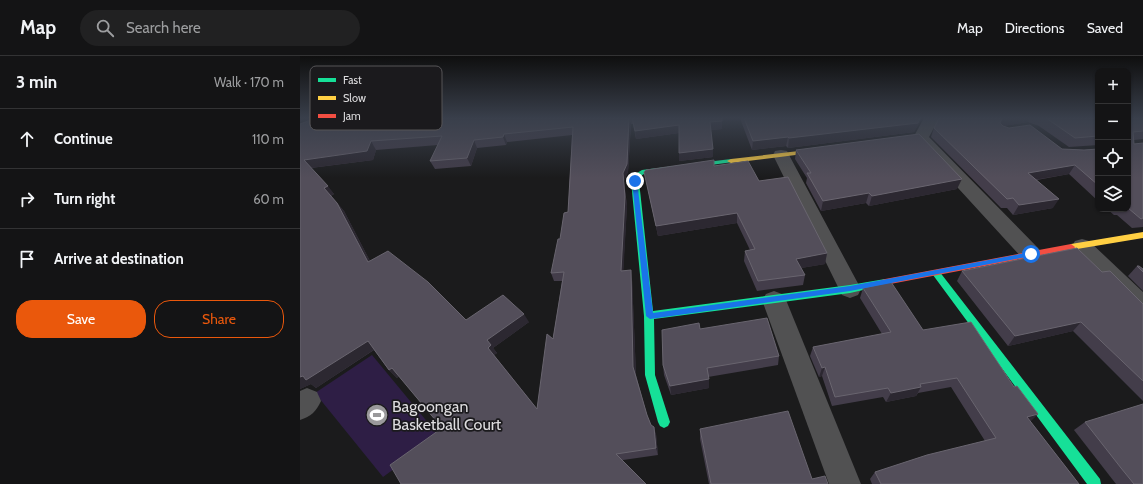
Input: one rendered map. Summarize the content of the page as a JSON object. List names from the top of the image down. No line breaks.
{"places":{"sports":["Bagoongan Basketball Court"]},"legend":["Fast","Slow","Jam"],"page":{"header":"Map","search":"Search here","nav":["Map","Directions","Saved"],"heading":["3 min","Walk · 170 m"],"map_buttons":["+","−"],"list":[["Continue","110 m"],["Turn right","60 m"],"Arrive at destination"],"buttons":["Save","Share"]}}
